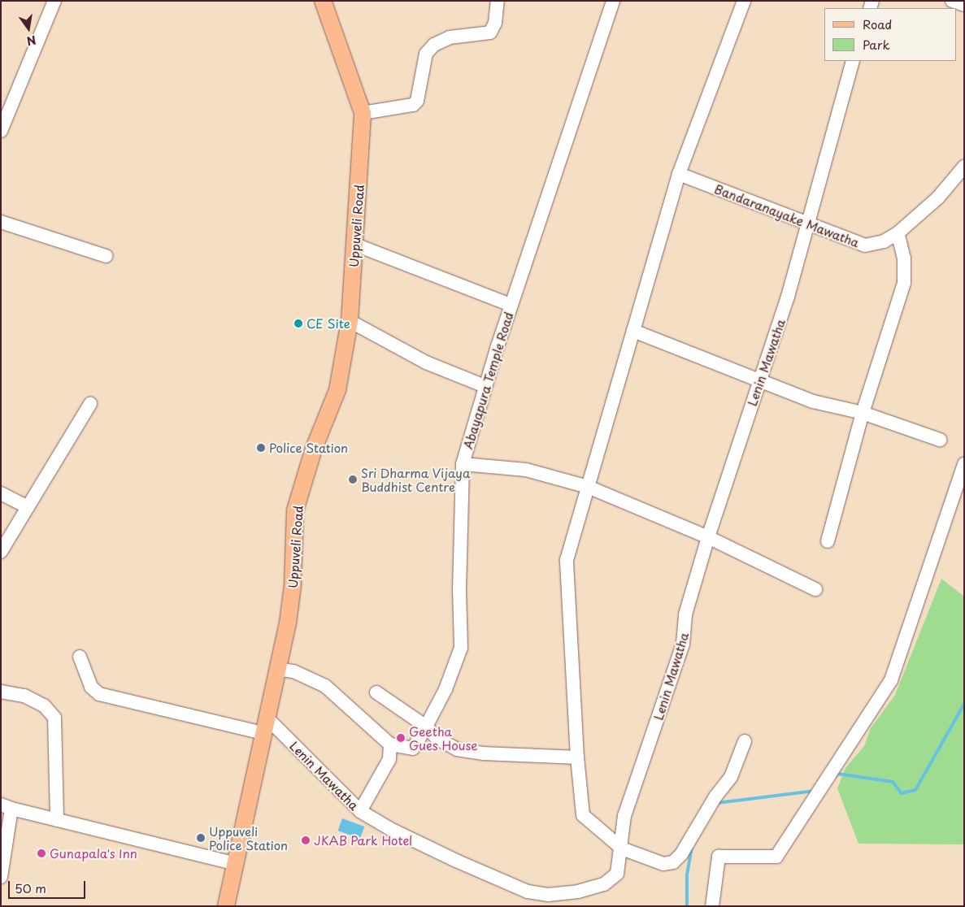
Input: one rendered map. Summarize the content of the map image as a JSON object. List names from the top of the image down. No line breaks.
{"streets":{"main road":["Uppuveli Road"],"street":["Bandaranayake Mawatha","Lenin Mawatha","Abayapura Temple Road"]},"crossings":[["Bandaranayake Mawatha","Lenin Mawatha"],["Uppuveli Road","Lenin Mawatha"]],"places":["CE Site","Police Station","Sri Dharma Vijaya Buddhist Centre","Geetha Gues House","Uppuveli Police Station","JKAB Park Hotel","Gunapala's Inn"],"legend":["Road","Park"],"scale_bar":"50 m","north":"bottom"}
